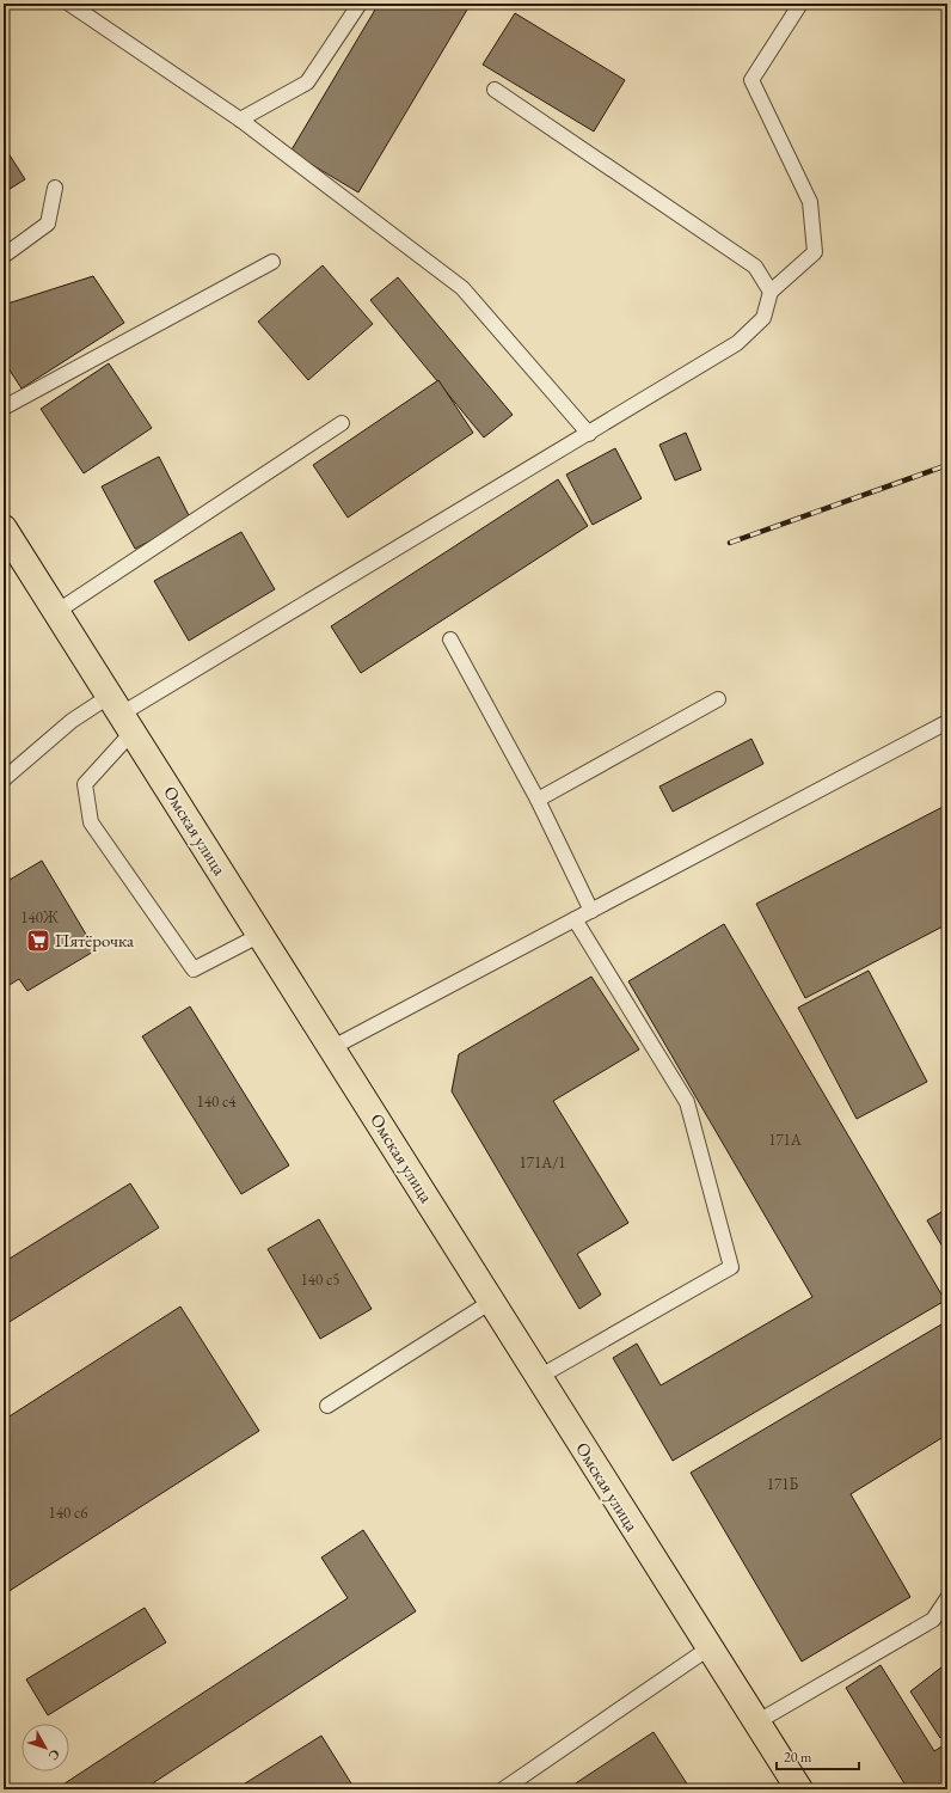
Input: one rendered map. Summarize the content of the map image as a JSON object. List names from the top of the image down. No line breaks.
{"streets":{"main road":["Омская улица"]},"places":{"supermarket":["Пятёрочка"]},"house_numbers":["140Ж","140 с4","171А","171А/1","140 с5","171Б","140 с6"],"scale_bar":"20 m","north":"bottom right"}
